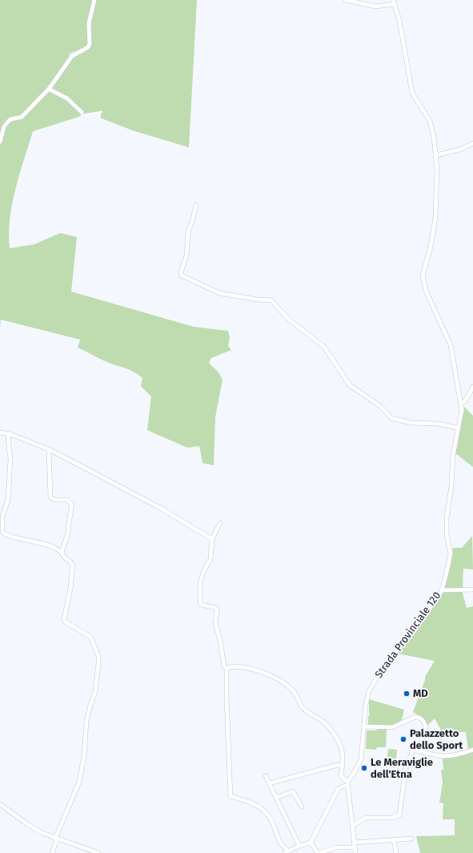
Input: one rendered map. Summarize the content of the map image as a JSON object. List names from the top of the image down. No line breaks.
{"streets":{"street":["Strada Provinciale 120"]},"places":["MD","Palazzetto dello Sport","Le Meraviglie dell'Etna"]}
